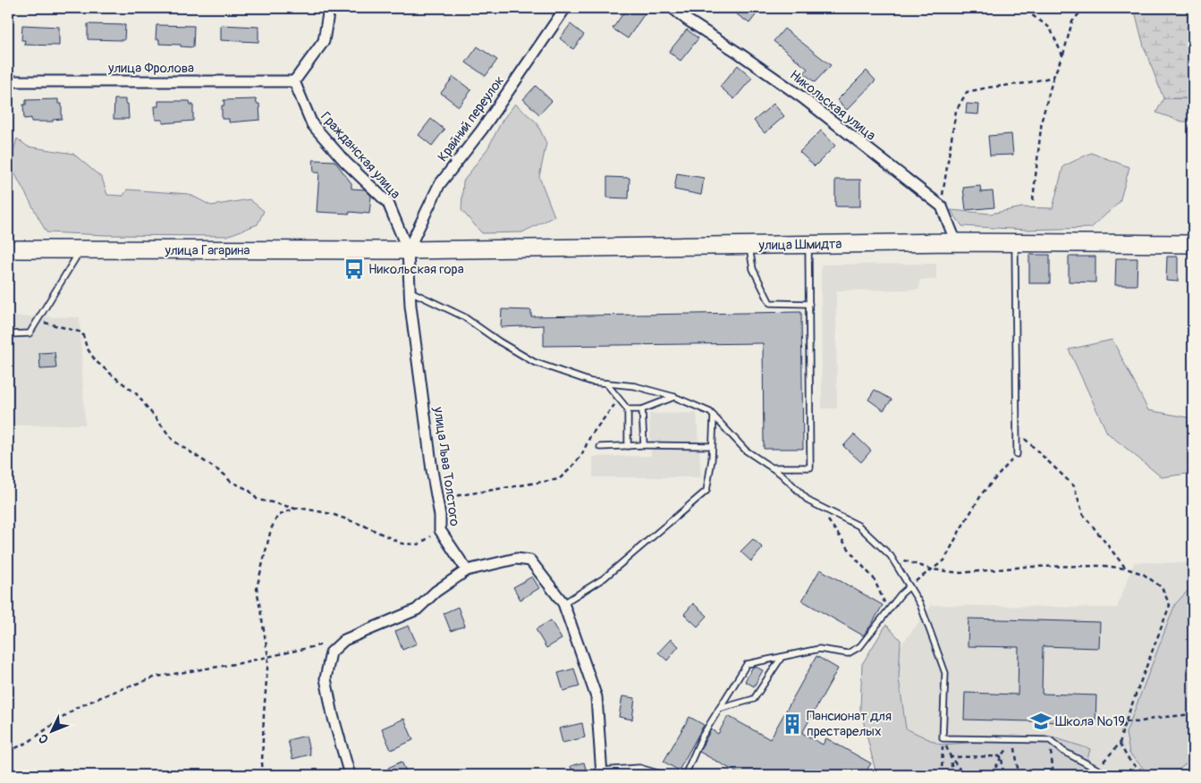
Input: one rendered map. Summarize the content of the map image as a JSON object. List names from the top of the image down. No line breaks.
{"streets":{"main road":["улица Шмидта","улица Гагарина"],"street":["улица Фролова","Никольская улица","Крайний переулок","Гражданская улица","улица Льва Толстого"]},"crossings":[["улица Фролова","Гражданская улица"],["Никольская улица","улица Шмидта"],["Крайний переулок","Гражданская улица"],["Крайний переулок","улица Шмидта"],["Крайний переулок","улица Гагарина"],["Крайний переулок","улица Льва Толстого"],["Гражданская улица","улица Шмидта"],["Гражданская улица","улица Гагарина"],["Гражданская улица","улица Льва Толстого"],["улица Шмидта","улица Гагарина"],["улица Шмидта","улица Льва Толстого"],["улица Гагарина","улица Льва Толстого"]],"places":{"bus stop":["Никольская гора"],"school or university":["Школа №19"],"building":["Пансионат для престарелых"]},"north":"bottom left"}
